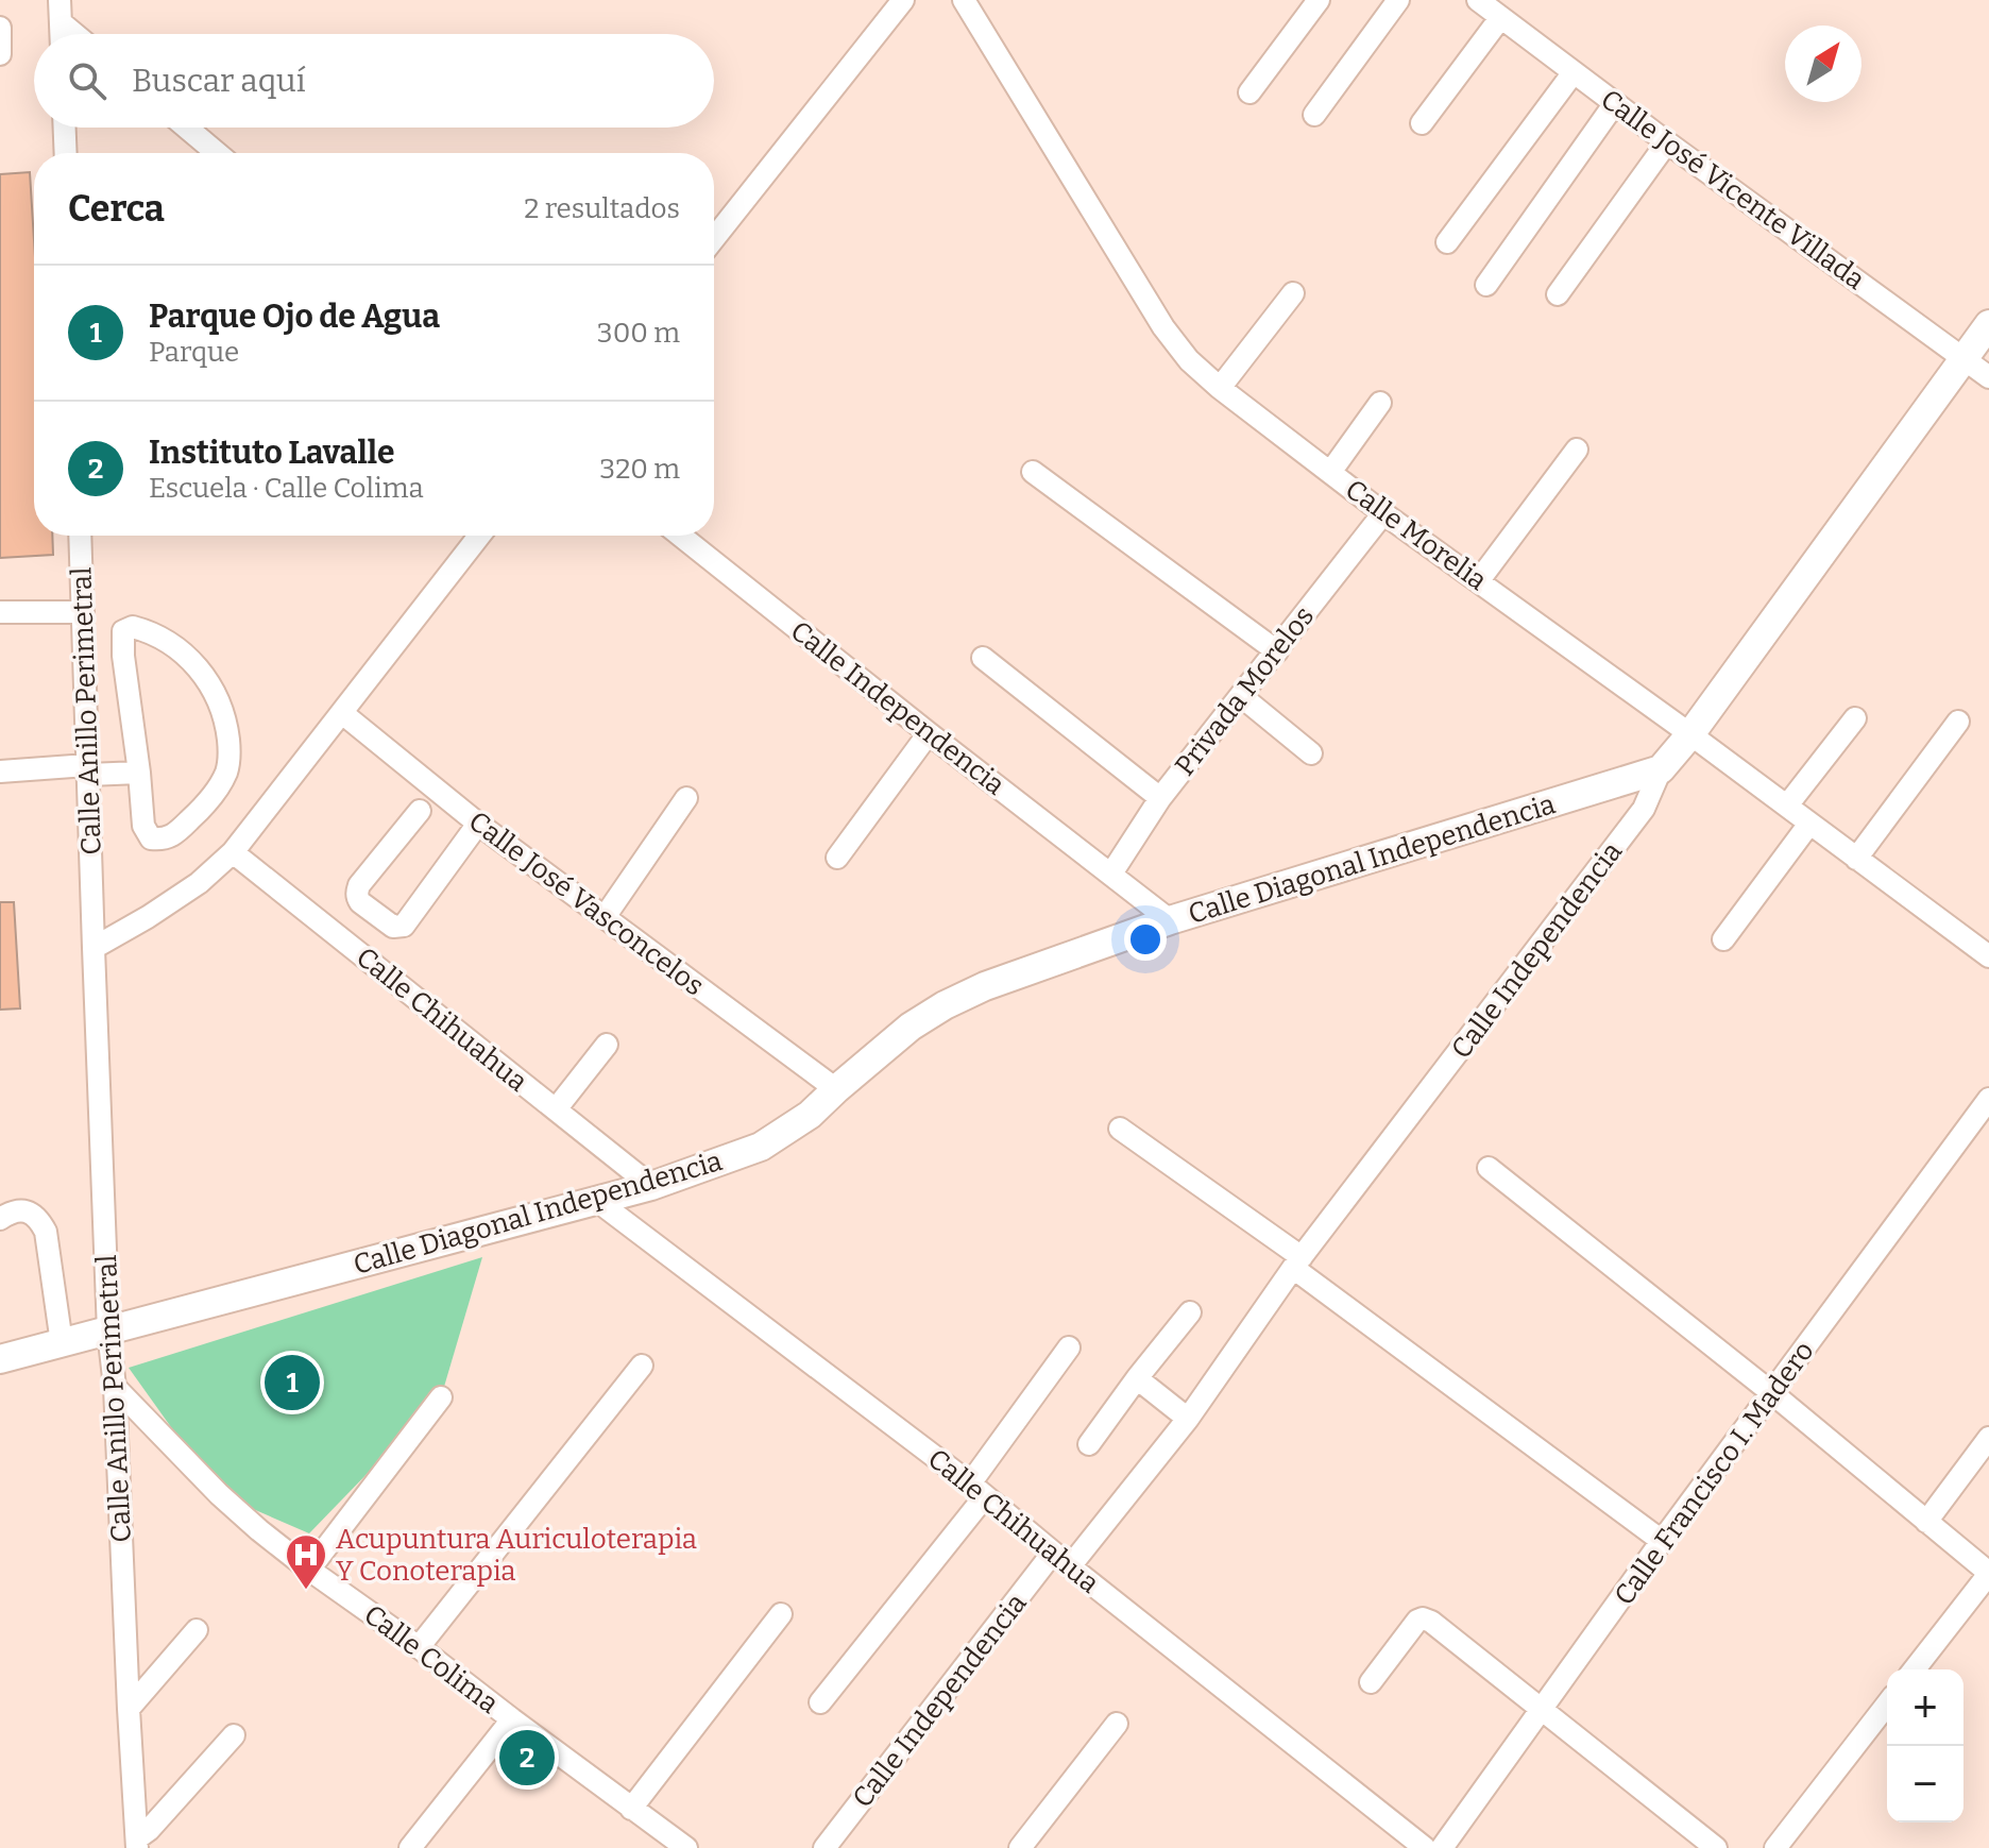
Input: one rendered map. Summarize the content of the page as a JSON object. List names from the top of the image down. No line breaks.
{"streets":{"main road":["Calle Independencia","Calle Diagonal Independencia"],"street":["Calle José Vicente Villada","Calle Morelia","Privada Morelos","Calle Anillo Perimetral","Calle José Vasconcelos","Calle Chihuahua","Calle Francisco I. Madero","Calle Colima"]},"crossings":[["Calle José Vicente Villada","Calle Independencia"],["Calle Morelia","Privada Morelos"],["Calle Morelia","Calle Independencia"],["Privada Morelos","Calle Independencia"],["Calle Independencia","Calle Diagonal Independencia"],["Calle Independencia","Calle Chihuahua"],["Calle Anillo Perimetral","Calle Diagonal Independencia"],["Calle Anillo Perimetral","Calle Colima"],["Calle Diagonal Independencia","Calle José Vasconcelos"],["Calle Diagonal Independencia","Calle Chihuahua"]],"places":{"hospital":["Acupuntura Auriculoterapia Y Conoterapia"]},"north":"top right","page":{"search":"Buscar aquí","heading":["Cerca","2 resultados"],"list":[{"mark":"1","name":"Parque Ojo de Agua","note":"Parque","value":"300 m"},{"mark":"2","name":"Instituto Lavalle","note":"Escuela · Calle Colima","value":"320 m"}],"pins":["1","2"],"map_buttons":["+","−"]}}
